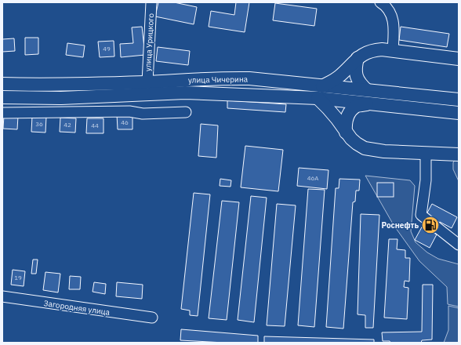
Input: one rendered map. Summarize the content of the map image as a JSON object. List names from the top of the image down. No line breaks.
{"streets":{"main road":["улица Чичерина"],"street":["улица Урицкого","Загородняя улица"]},"crossings":[["улица Урицкого","улица Чичерина"]],"places":{"fuel station":["Роснефть"]},"house_numbers":["49","46","36","42","44","46А","19"]}
